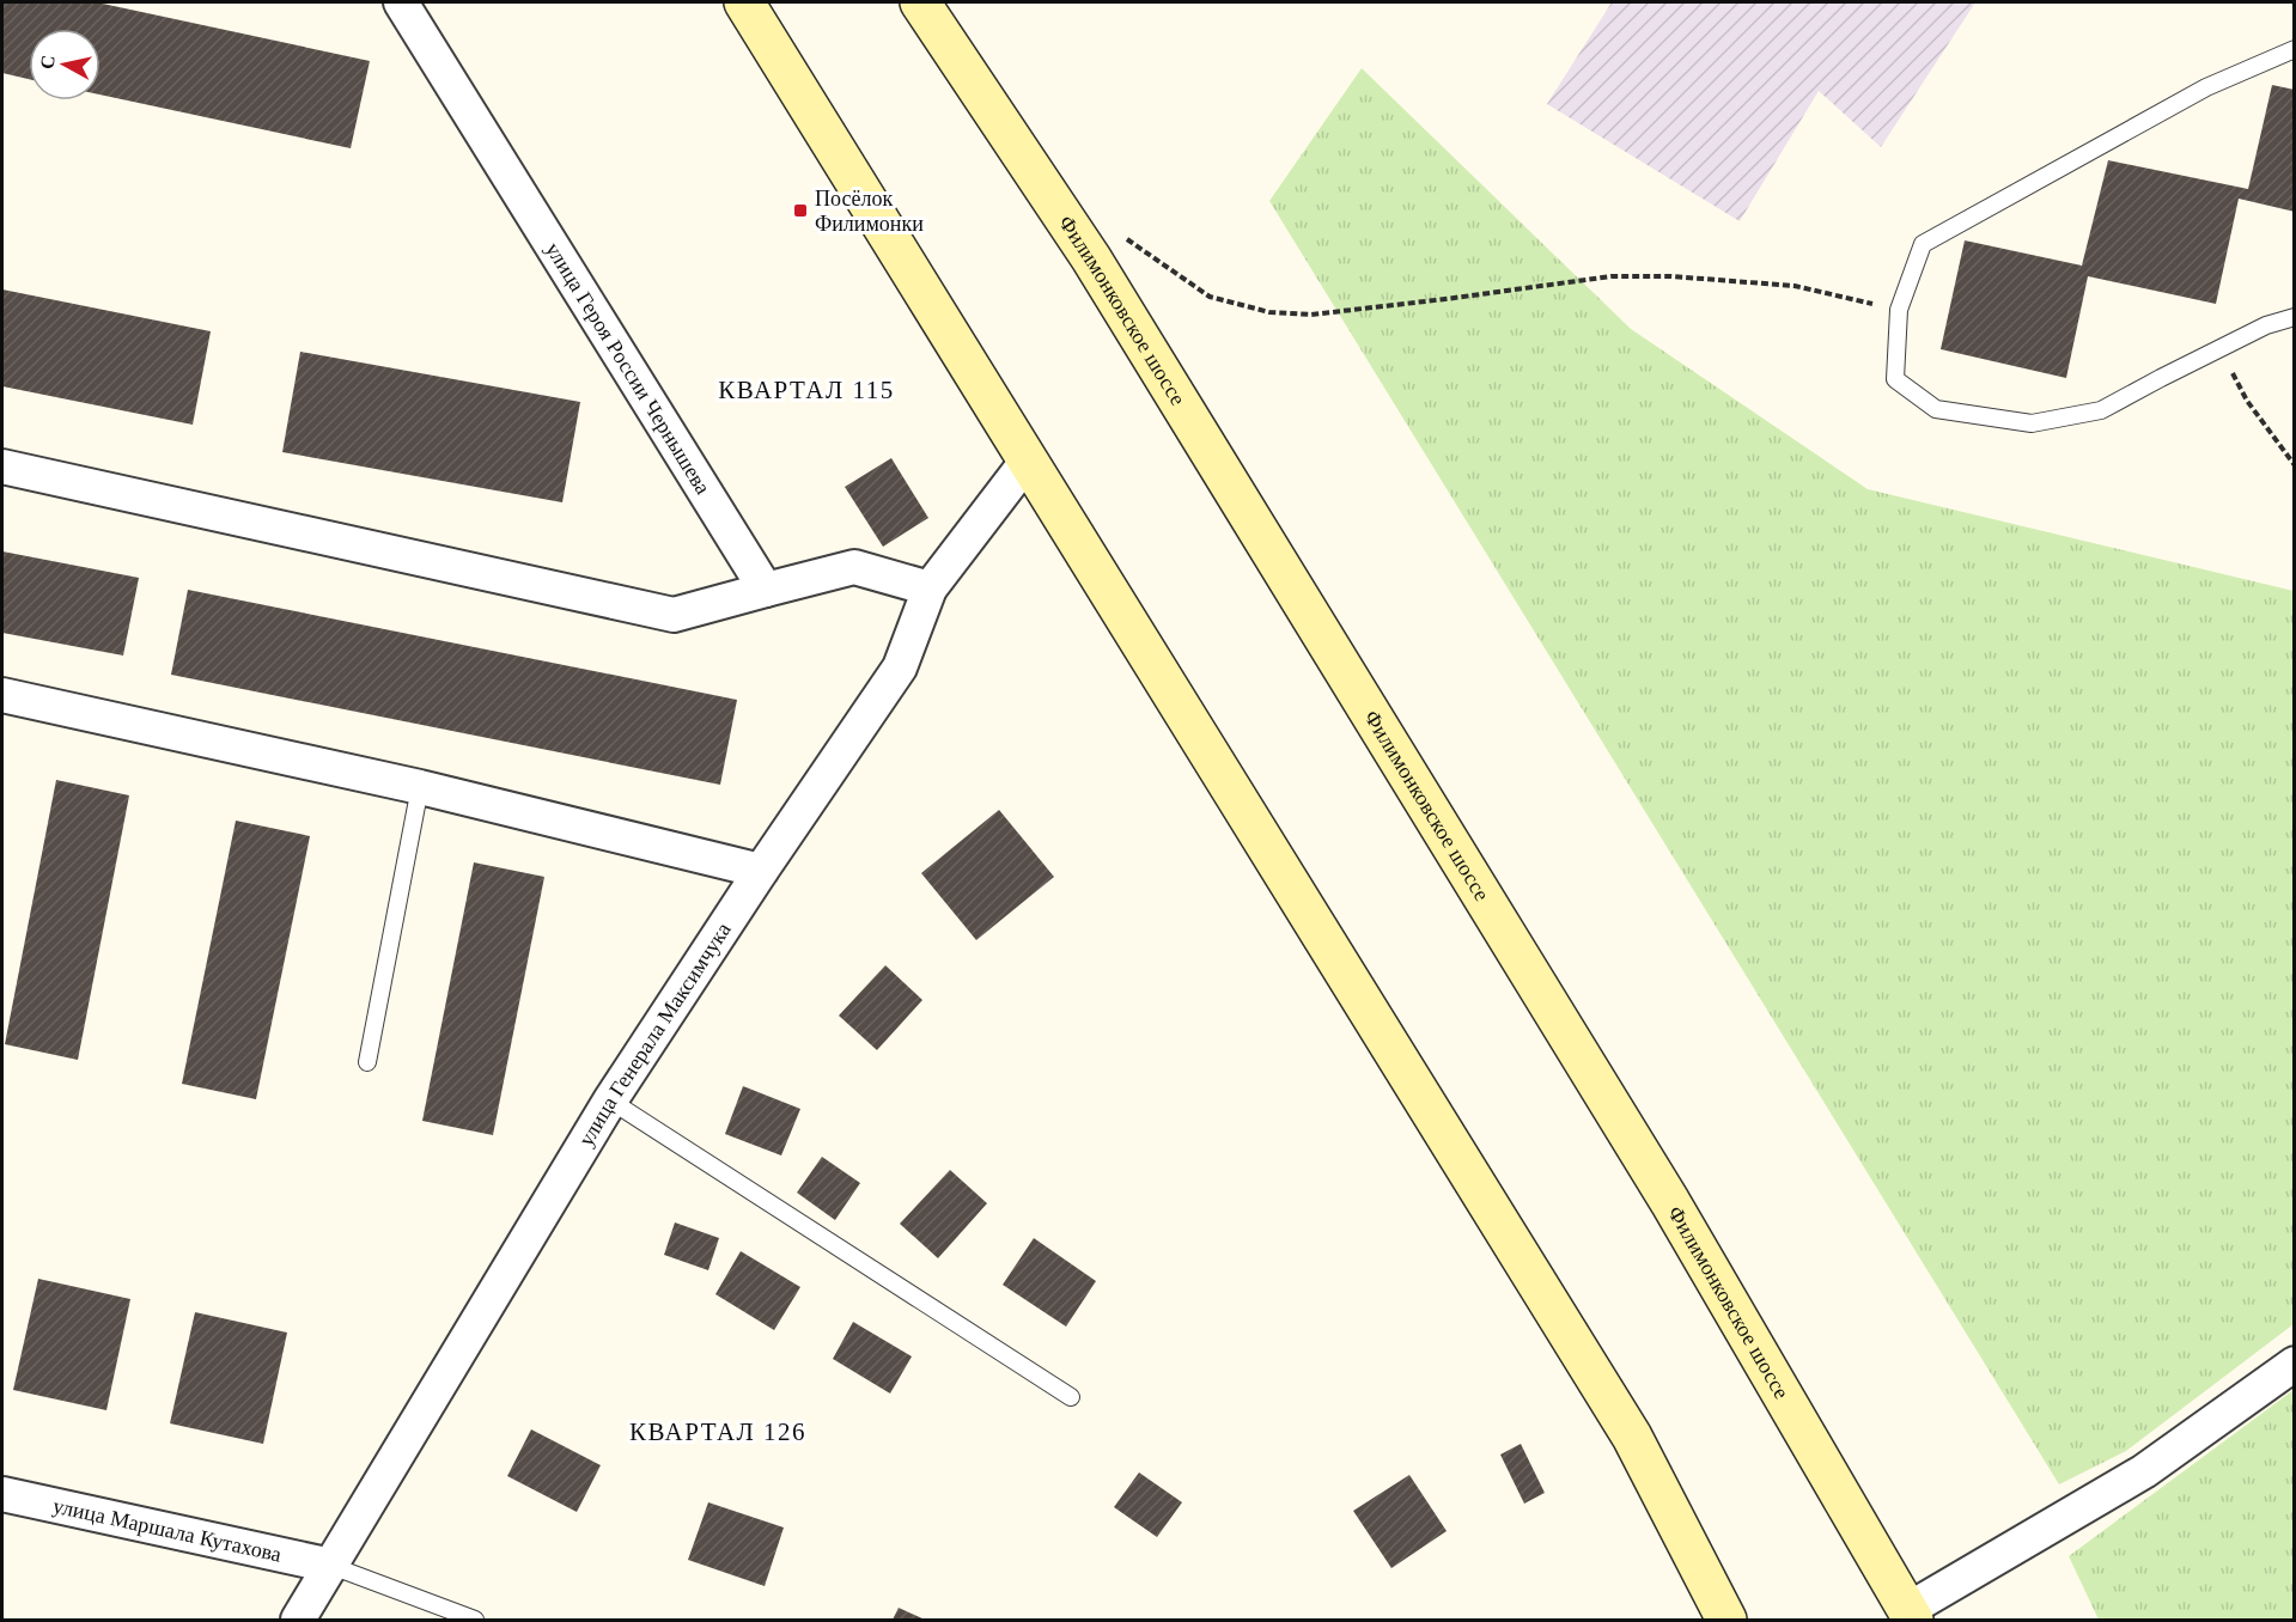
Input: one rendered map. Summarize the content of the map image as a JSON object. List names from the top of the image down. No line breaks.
{"streets":{"main road":["Филимонковское шоссе"],"street":["улица Героя России Чернышева","улица Генерала Максимчука","улица Маршала Кутахова"]},"crossings":[["улица Генерала Максимчука","улица Маршала Кутахова"]],"districts":["КВАРТАЛ 115","КВАРТАЛ 126"],"places":{"transit":["Посёлок Филимонки"]},"north":"left"}
